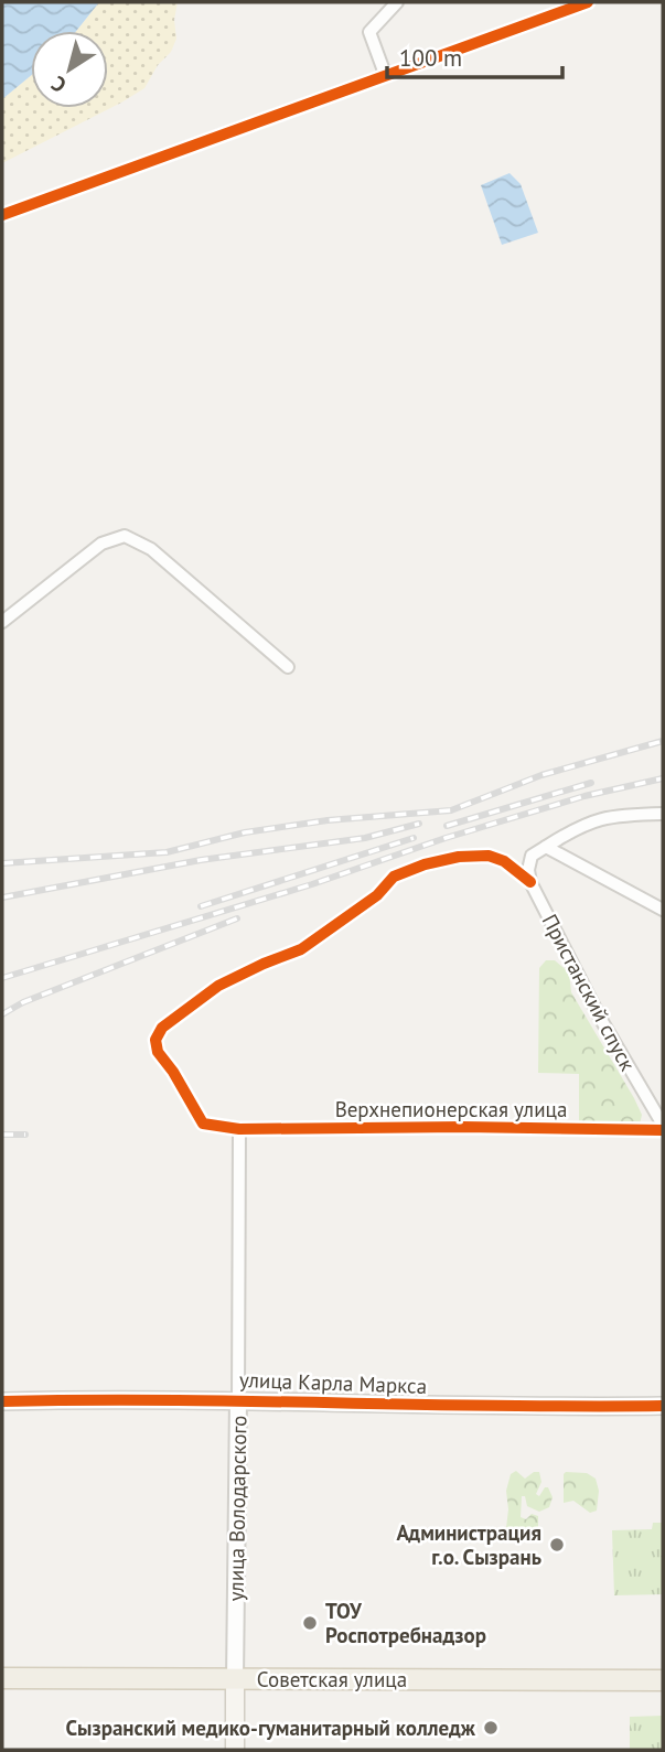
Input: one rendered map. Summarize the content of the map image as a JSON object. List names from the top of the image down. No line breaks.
{"streets":{"main road":["улица Володарского","Советская улица"],"street":["Пристанский спуск","Верхнепионерская улица","улица Карла Маркса"]},"crossings":[["Пристанский спуск","Верхнепионерская улица"],["Верхнепионерская улица","улица Володарского"],["улица Карла Маркса","улица Володарского"],["улица Володарского","Советская улица"]],"places":["Администрация г.о. Сызрань","ТОУ Роспотребнадзор","Сызранский медико-гуманитарный колледж"],"scale_bar":"100 m","north":"bottom left"}
